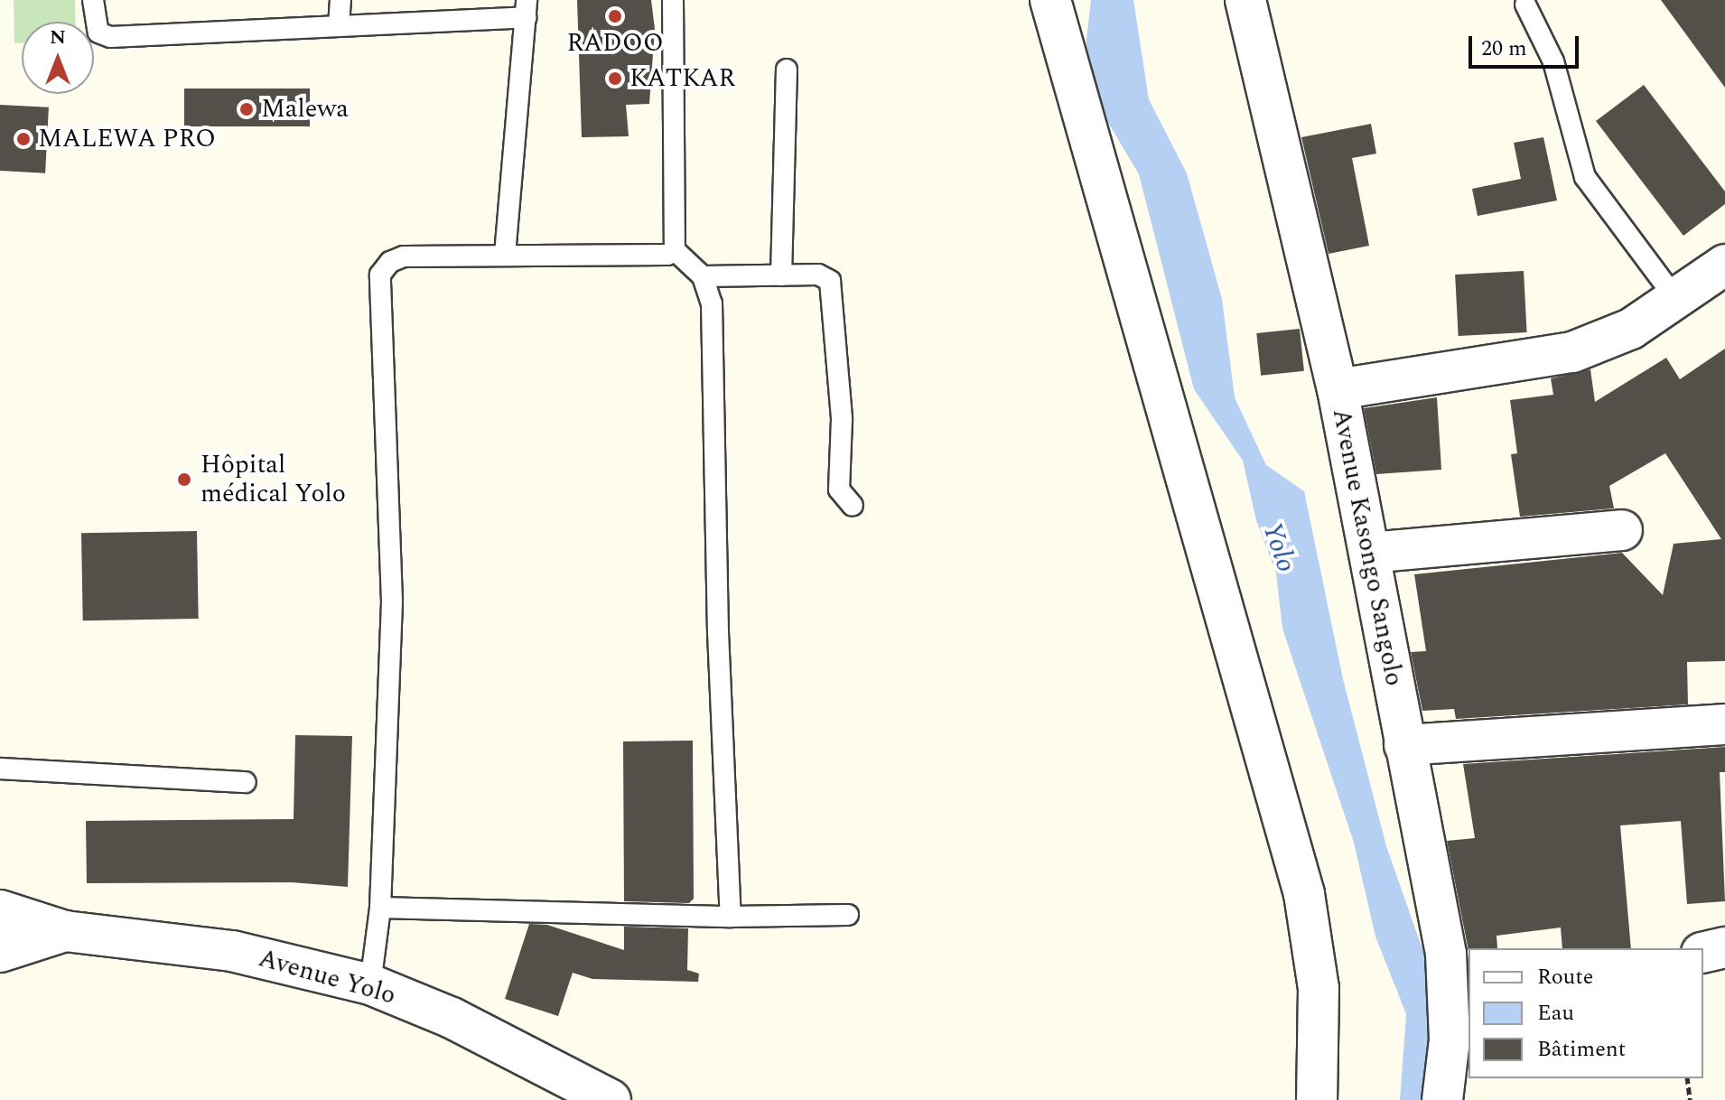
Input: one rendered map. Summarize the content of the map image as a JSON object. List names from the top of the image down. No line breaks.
{"streets":{"street":["Avenue Kasongo Sangolo","Avenue Yolo"]},"water":["Yolo"],"places":["RADOO","KATKAR","Malewa","MALEWA PRO","Hôpital médical Yolo"],"legend":["Route","Eau","Bâtiment"],"scale_bar":"20 m","north":"top"}
